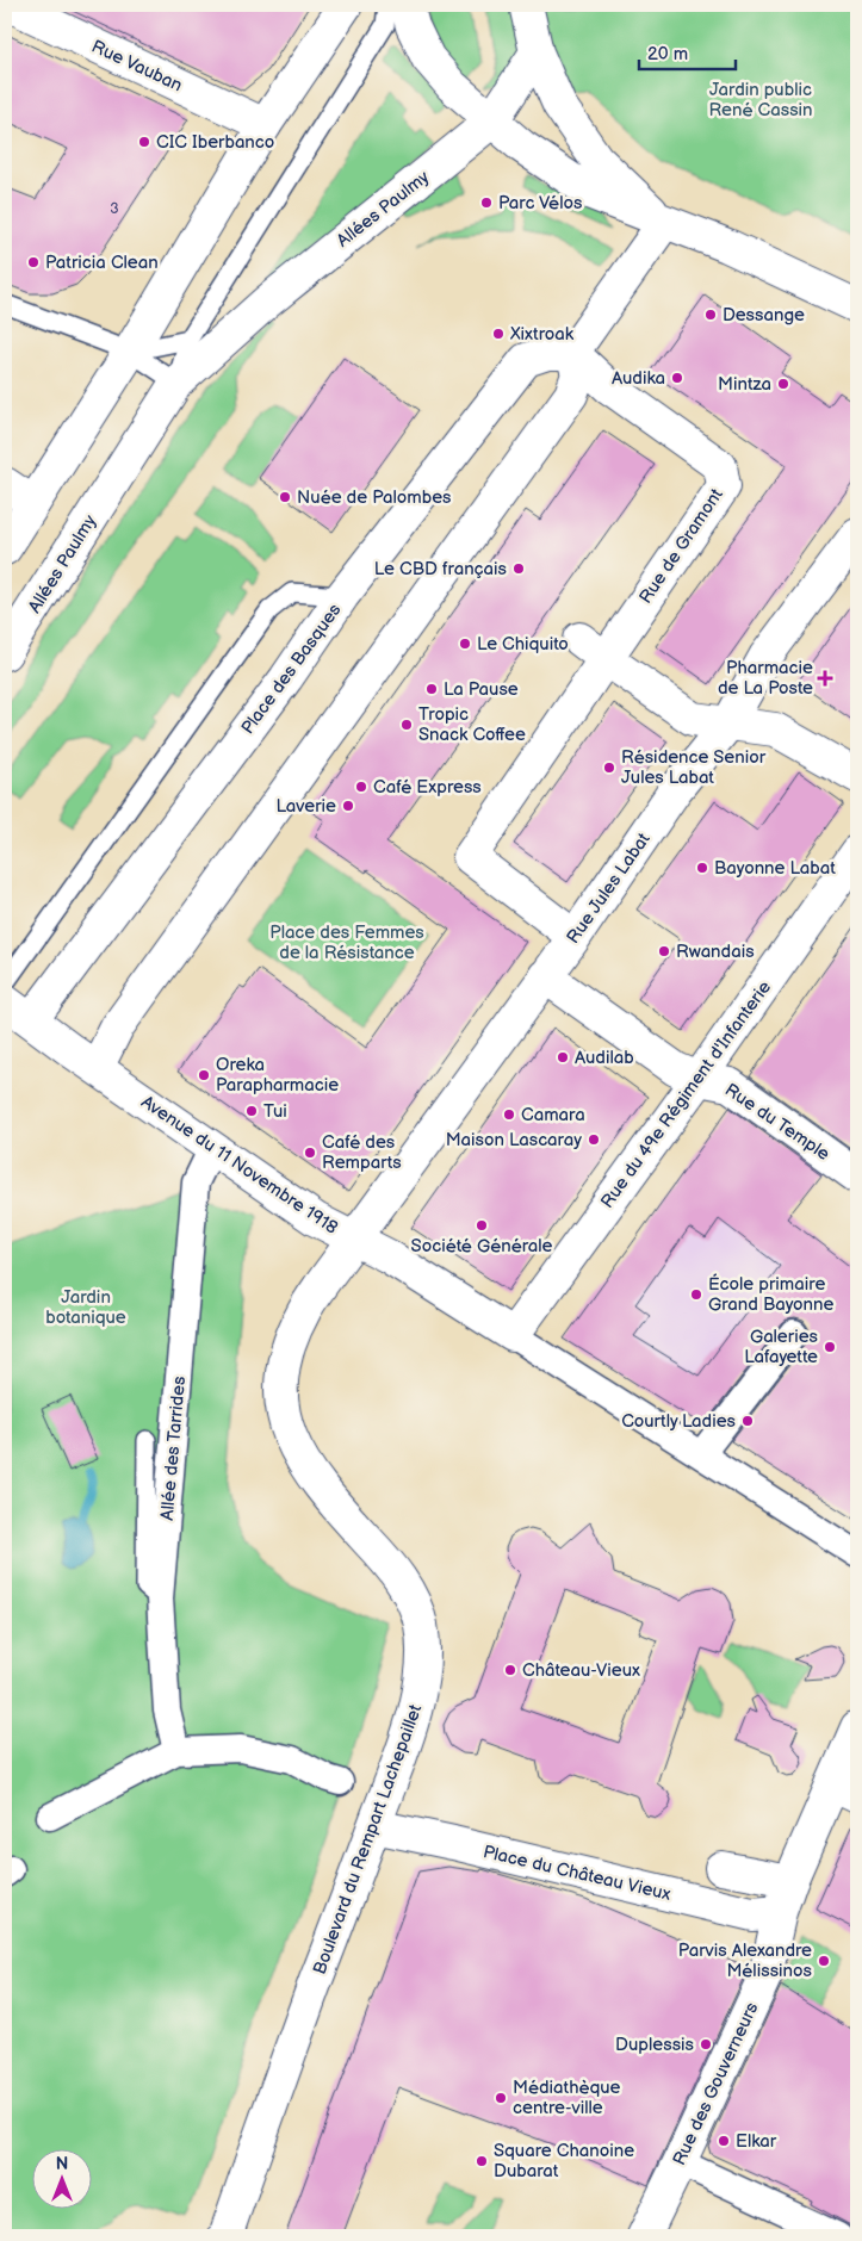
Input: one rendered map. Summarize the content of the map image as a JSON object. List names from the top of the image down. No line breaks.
{"streets":{"street":["Rue Vauban","Allées Paulmy","Rue de Gramont","Place des Basques","Rue Jules Labat","Rue du 49e Régiment d'Infanterie","Rue du Temple","Avenue du 11 Novembre 1918","Allée des Tarrides","Boulevard du Rempart Lachepaillet","Place du Château Vieux","Rue des Gouverneurs"]},"crossings":[["Rue de Gramont","Place des Basques"],["Rue de Gramont","Rue Jules Labat"],["Place des Basques","Avenue du 11 Novembre 1918"],["Rue Jules Labat","Rue du Temple"],["Rue Jules Labat","Avenue du 11 Novembre 1918"],["Rue Jules Labat","Boulevard du Rempart Lachepaillet"],["Rue du 49e Régiment d'Infanterie","Rue du Temple"],["Rue du 49e Régiment d'Infanterie","Avenue du 11 Novembre 1918"],["Avenue du 11 Novembre 1918","Allée des Tarrides"],["Avenue du 11 Novembre 1918","Boulevard du Rempart Lachepaillet"],["Boulevard du Rempart Lachepaillet","Place du Château Vieux"],["Place du Château Vieux","Rue des Gouverneurs"]],"parks":["Jardin public René Cassin","Place des Femmes de la Résistance","Jardin botanique"],"places":{"other":["CIC Iberbanco","Parc Vélos","Patricia Clean","Dessange","Xixtroak","Audika","Mintza","Nuée de Palombes","Le CBD français","Le Chiquito","La Pause","Tropic Snack Coffee","Résidence Senior Jules Labat","Café Express","Laverie","Bayonne Labat","Rwandais","Audilab","Oreka Parapharmacie","Tui","Camara","Maison Lascaray","Café des Remparts","Société Générale","École primaire Grand Bayonne","Galeries Lafayette","Courtly Ladies","Château-Vieux","Parvis Alexandre Mélissinos","Duplessis","Médiathèque centre-ville","Elkar","Square Chanoine Dubarat"],"health":["Pharmacie de La Poste"]},"house_numbers":["3"],"scale_bar":"20 m","north":"top"}
